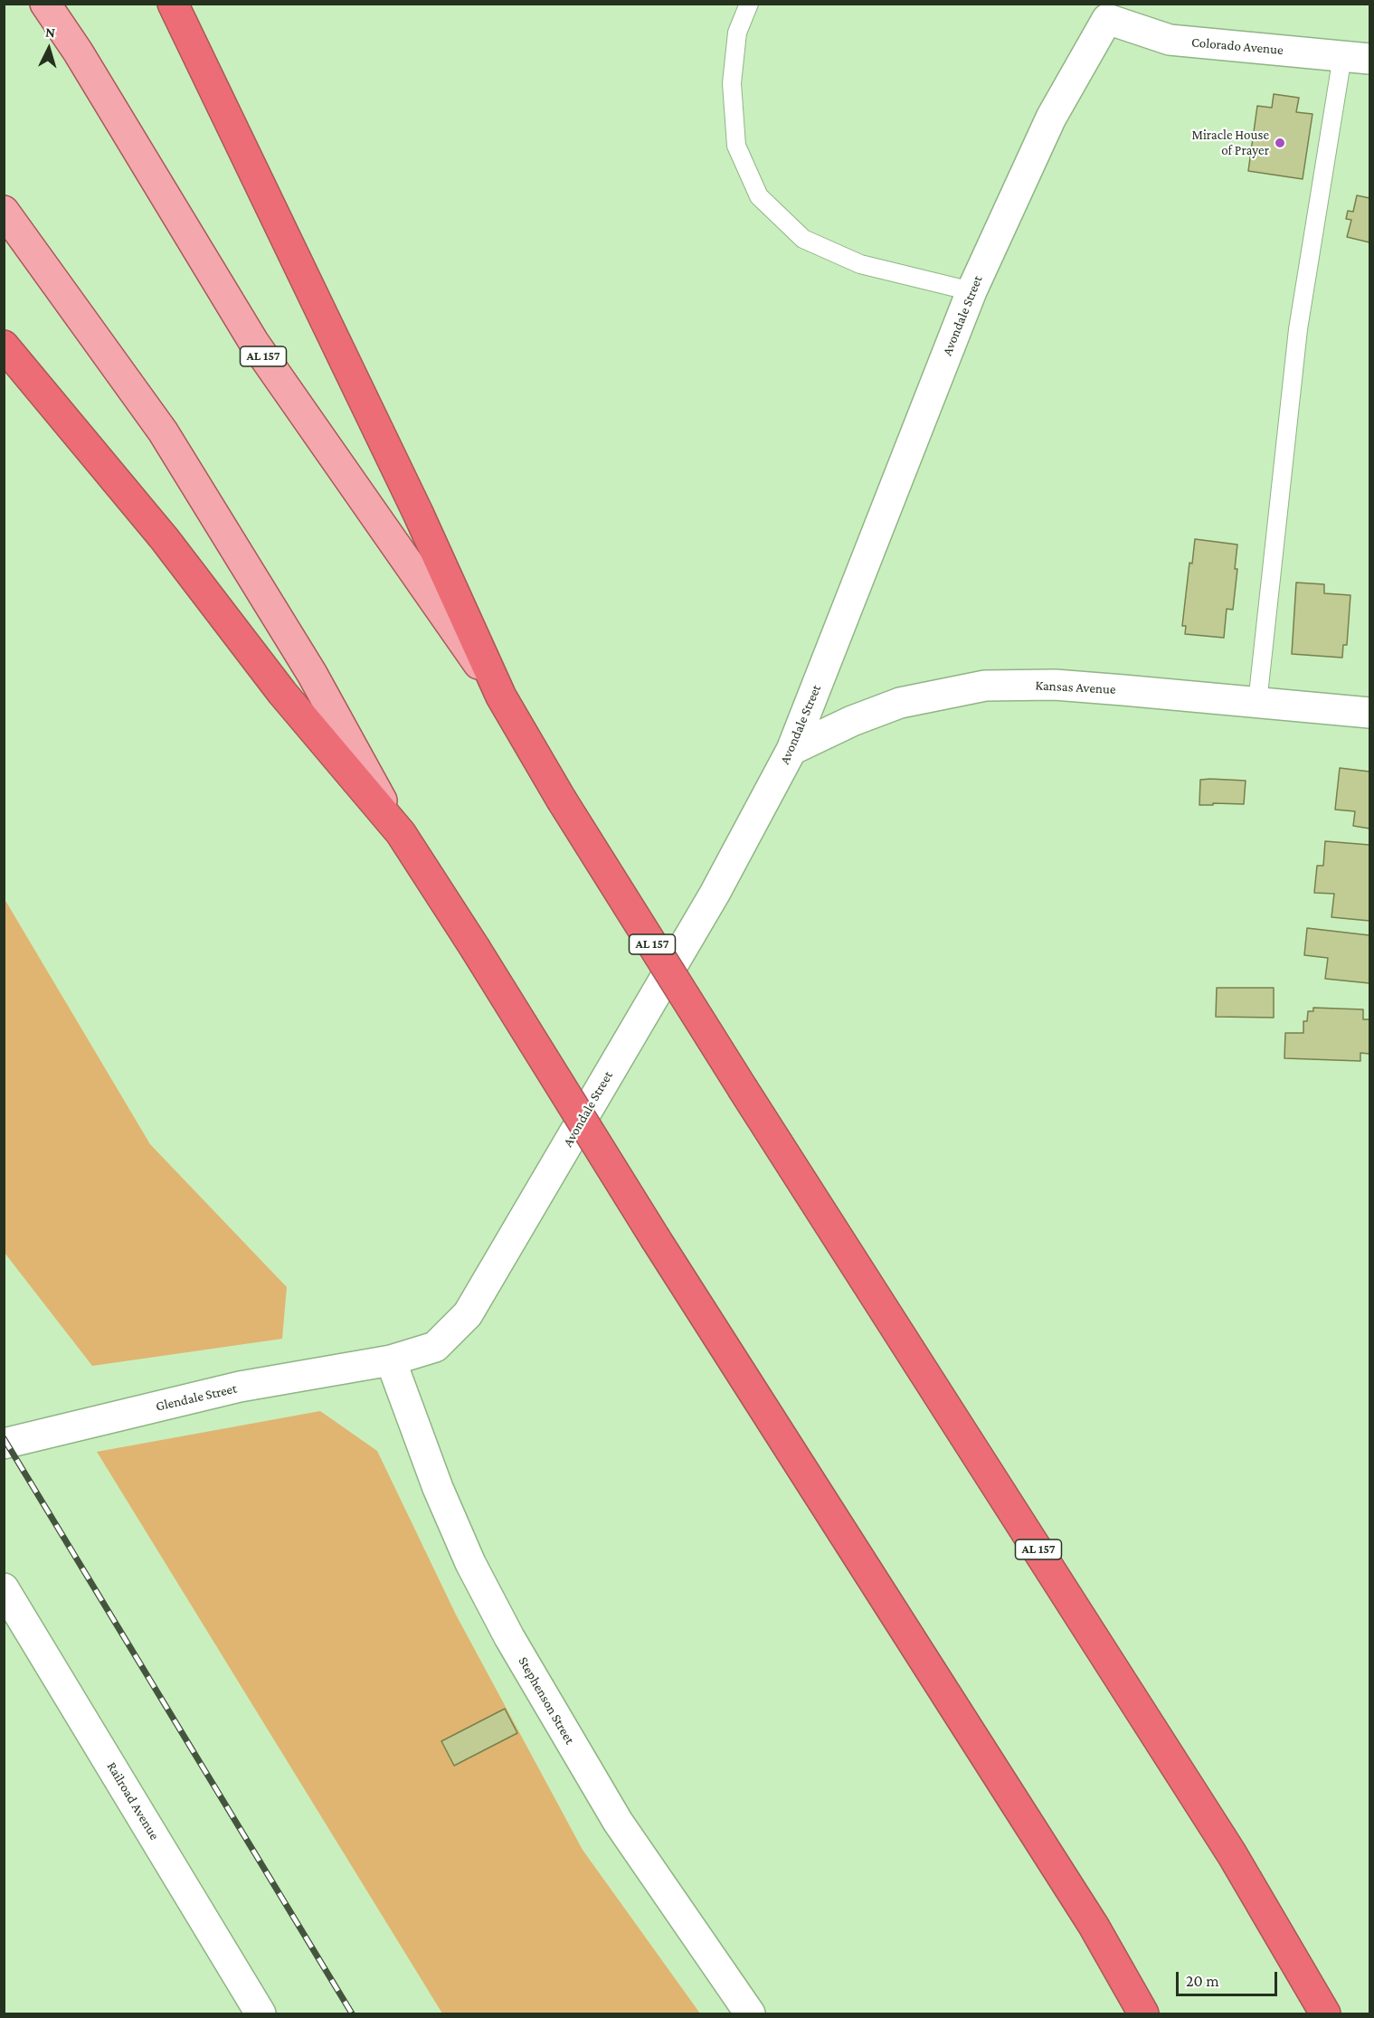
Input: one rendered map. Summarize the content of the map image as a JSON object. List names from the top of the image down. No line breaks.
{"streets":{"highway":["AL 157"],"street":["Colorado Avenue","Avondale Street","Kansas Avenue","Glendale Street","Stephenson Street","Railroad Avenue"]},"crossings":[["Colorado Avenue","Avondale Street"],["Avondale Street","Kansas Avenue"],["Avondale Street","Glendale Street"],["Avondale Street","Stephenson Street"],["Glendale Street","Stephenson Street"]],"places":["Miracle House of Prayer"],"scale_bar":"20 m","north":"top"}
